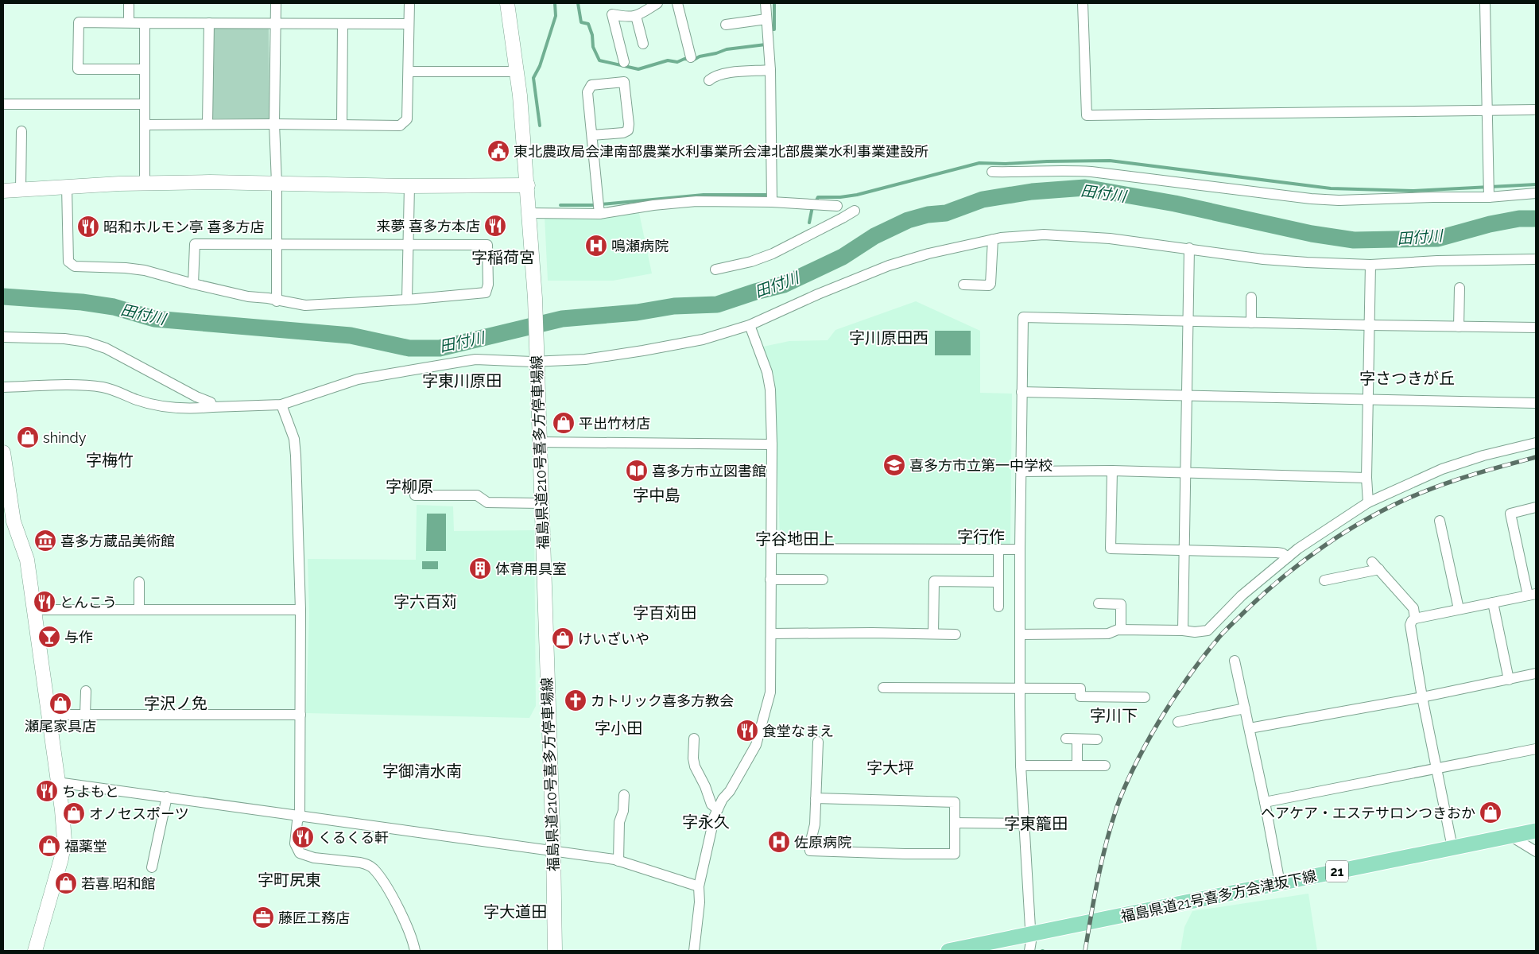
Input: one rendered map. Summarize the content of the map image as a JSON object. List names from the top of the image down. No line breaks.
{"streets":{"main road":["21","福島県道21号喜多方会津坂下線"],"street":["福島県道210号喜多方停車場線"]},"districts":["字稲荷宮","字川原田西","字さつきが丘","字東川原田","字梅竹","字柳原","字中島","字行作","字谷地田上","字六百苅","字百苅田","字沢ノ免","字川下","字小田","字大坪","字御清水南","字永久","字東籠田","字町尻東","字大道田"],"water":["田付川"],"places":{"public building":["東北農政局会津南部農業水利事業所会津北部農業水利事業建設所"],"restaurant":["来夢 喜多方本店","昭和ホルモン亭 喜多方店","とんこう","食堂なまえ","ちよもと","くるくる軒"],"hospital":["鳴瀬病院","佐原病院"],"shop":["平出竹材店","shindy","けいざいや","瀬尾家具店","ヘアケア・エステサロンつきおか","オノセスポーツ","福薬堂","若喜.昭和館"],"school or university":["喜多方市立第一中学校"],"library":["喜多方市立図書館"],"museum":["喜多方蔵品美術館"],"building":["体育用具室"],"bar":["与作"],"church":["カトリック喜多方教会"],"office":["藤匠工務店"]}}
